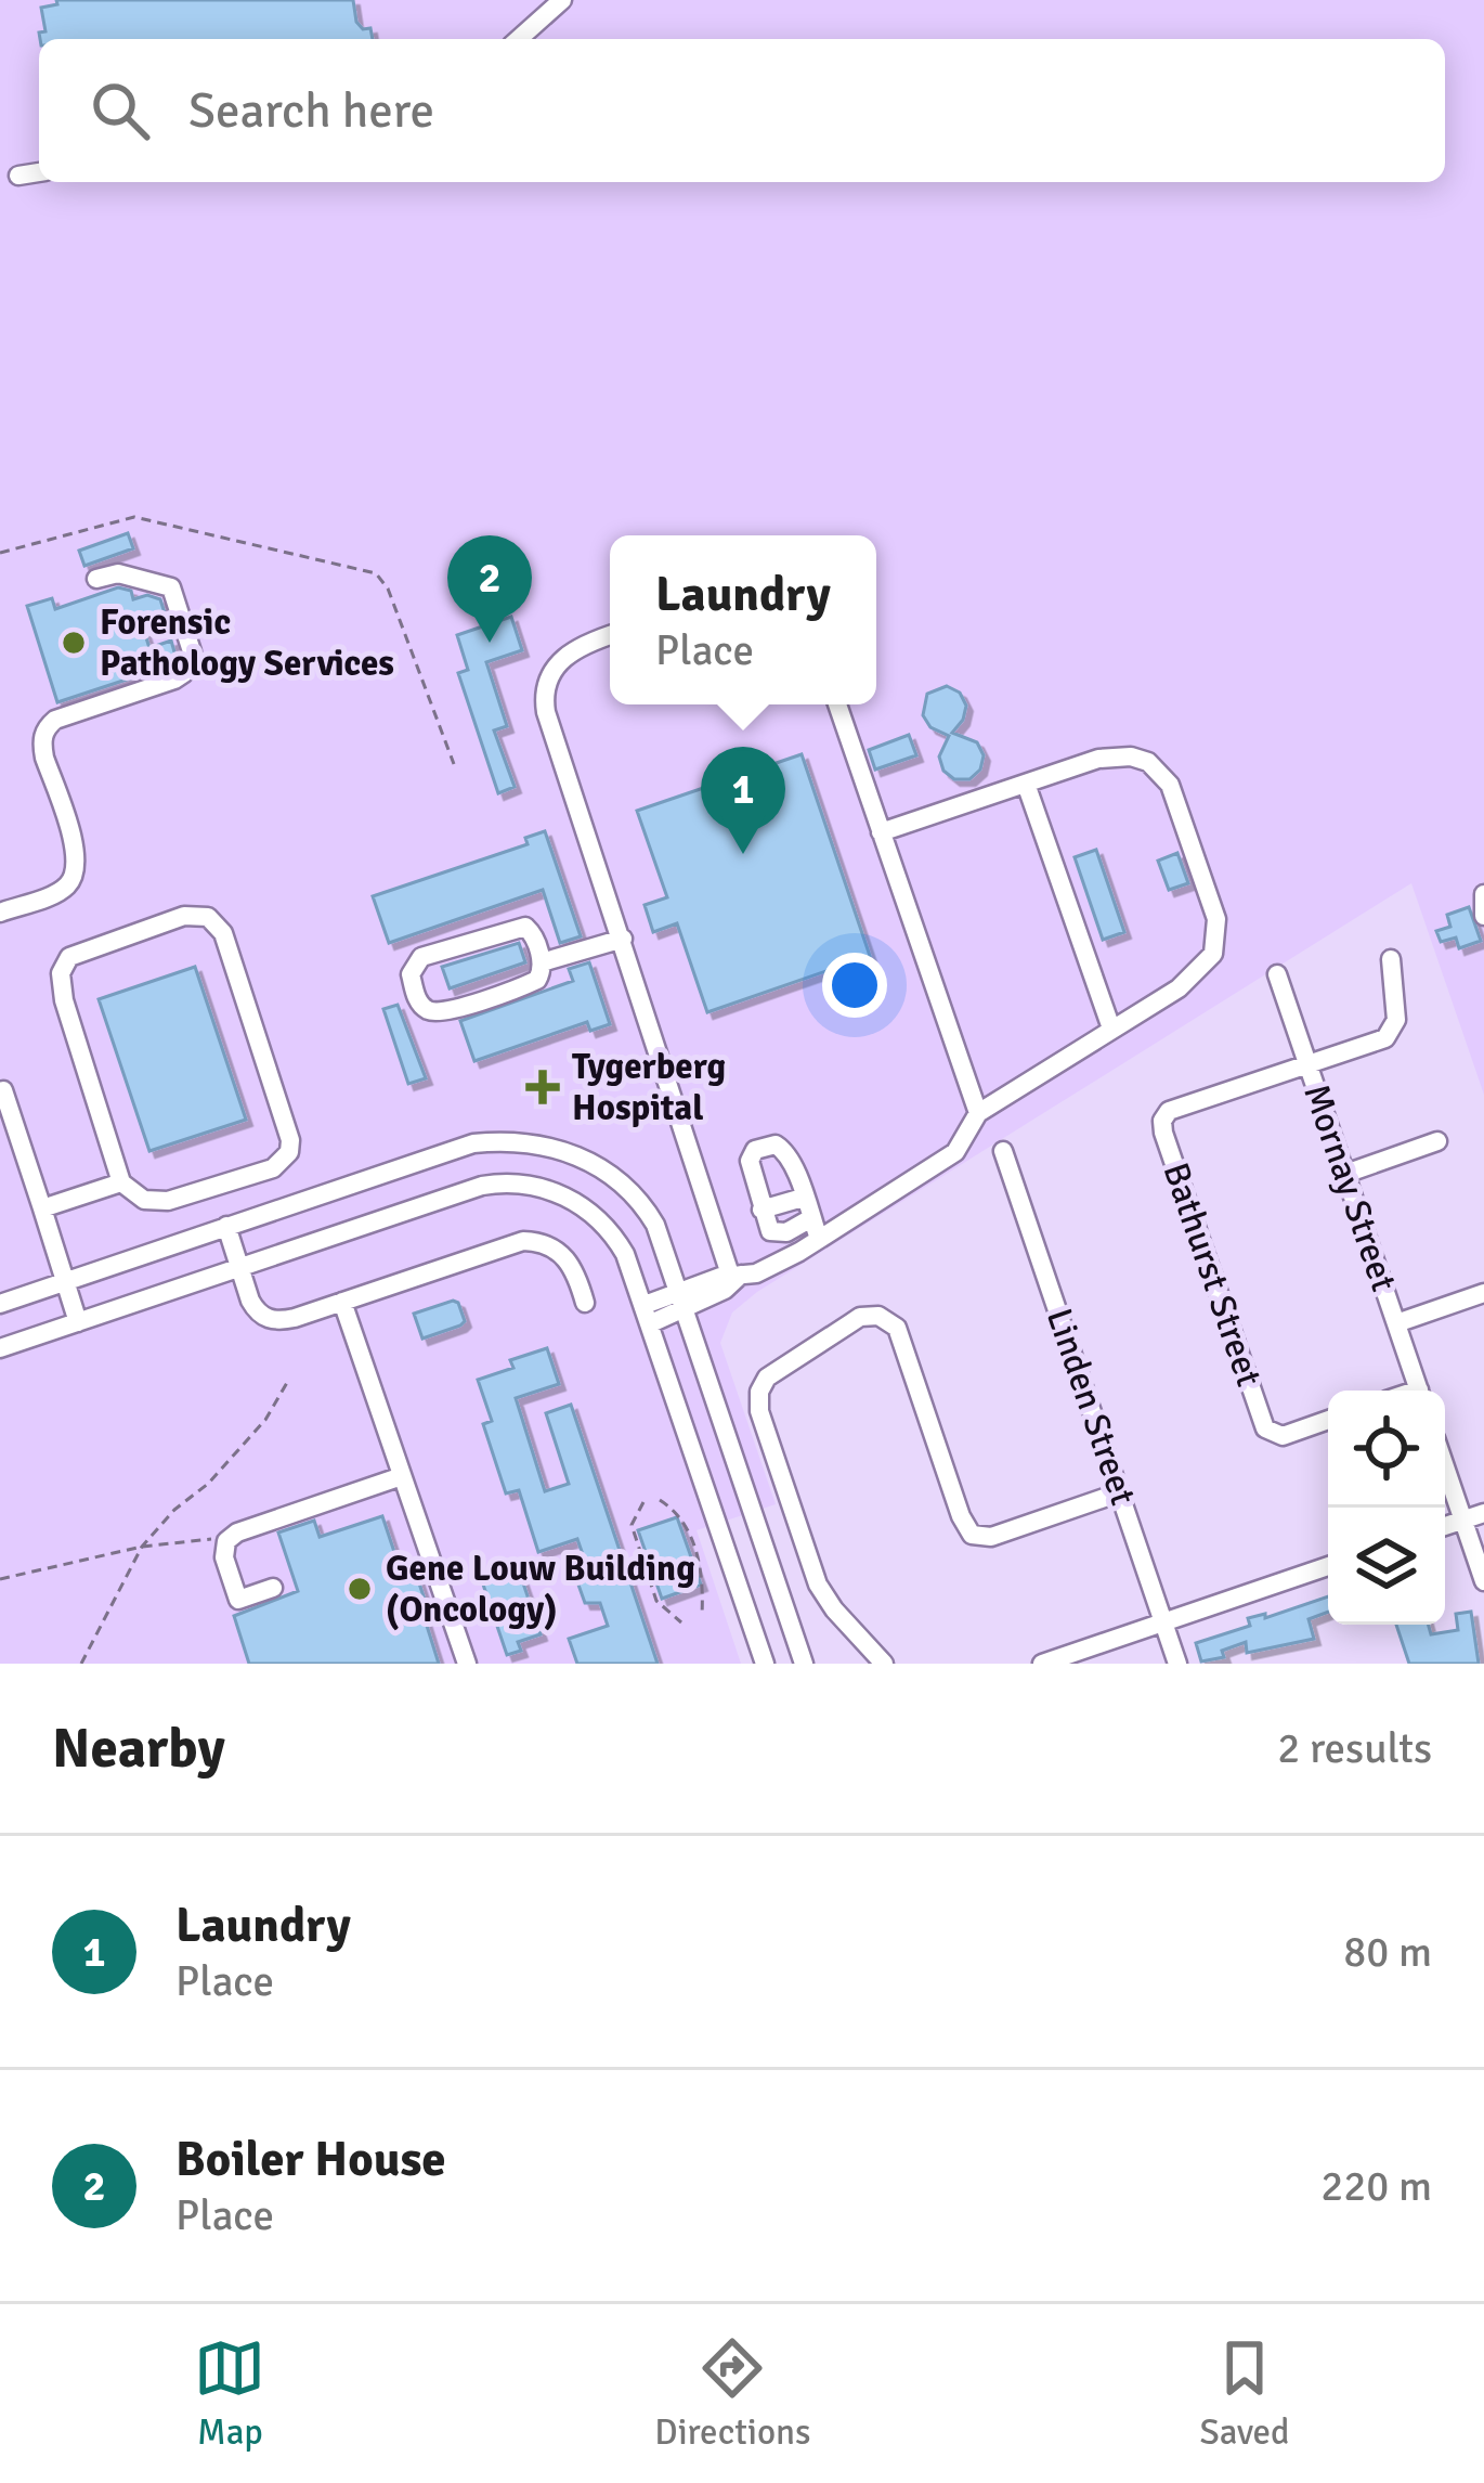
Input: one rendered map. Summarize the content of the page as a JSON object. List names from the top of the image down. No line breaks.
{"streets":{"street":["Mornay Street","Bathurst Street","Linden Street"]},"crossings":[["Mornay Street","Bathurst Street"]],"places":{"other":["Forensic Pathology Services","Gene Louw Building (Oncology)"],"health":["Tygerberg Hospital"]},"page":{"search":"Search here","popup":["Laundry","Place"],"pins":["2","1"],"heading":["Nearby","2 results"],"list":[{"mark":"1","name":"Laundry","note":"Place","value":"80 m"},{"mark":"2","name":"Boiler House","note":"Place","value":"220 m"}],"nav":["Map","Directions","Saved"]}}
